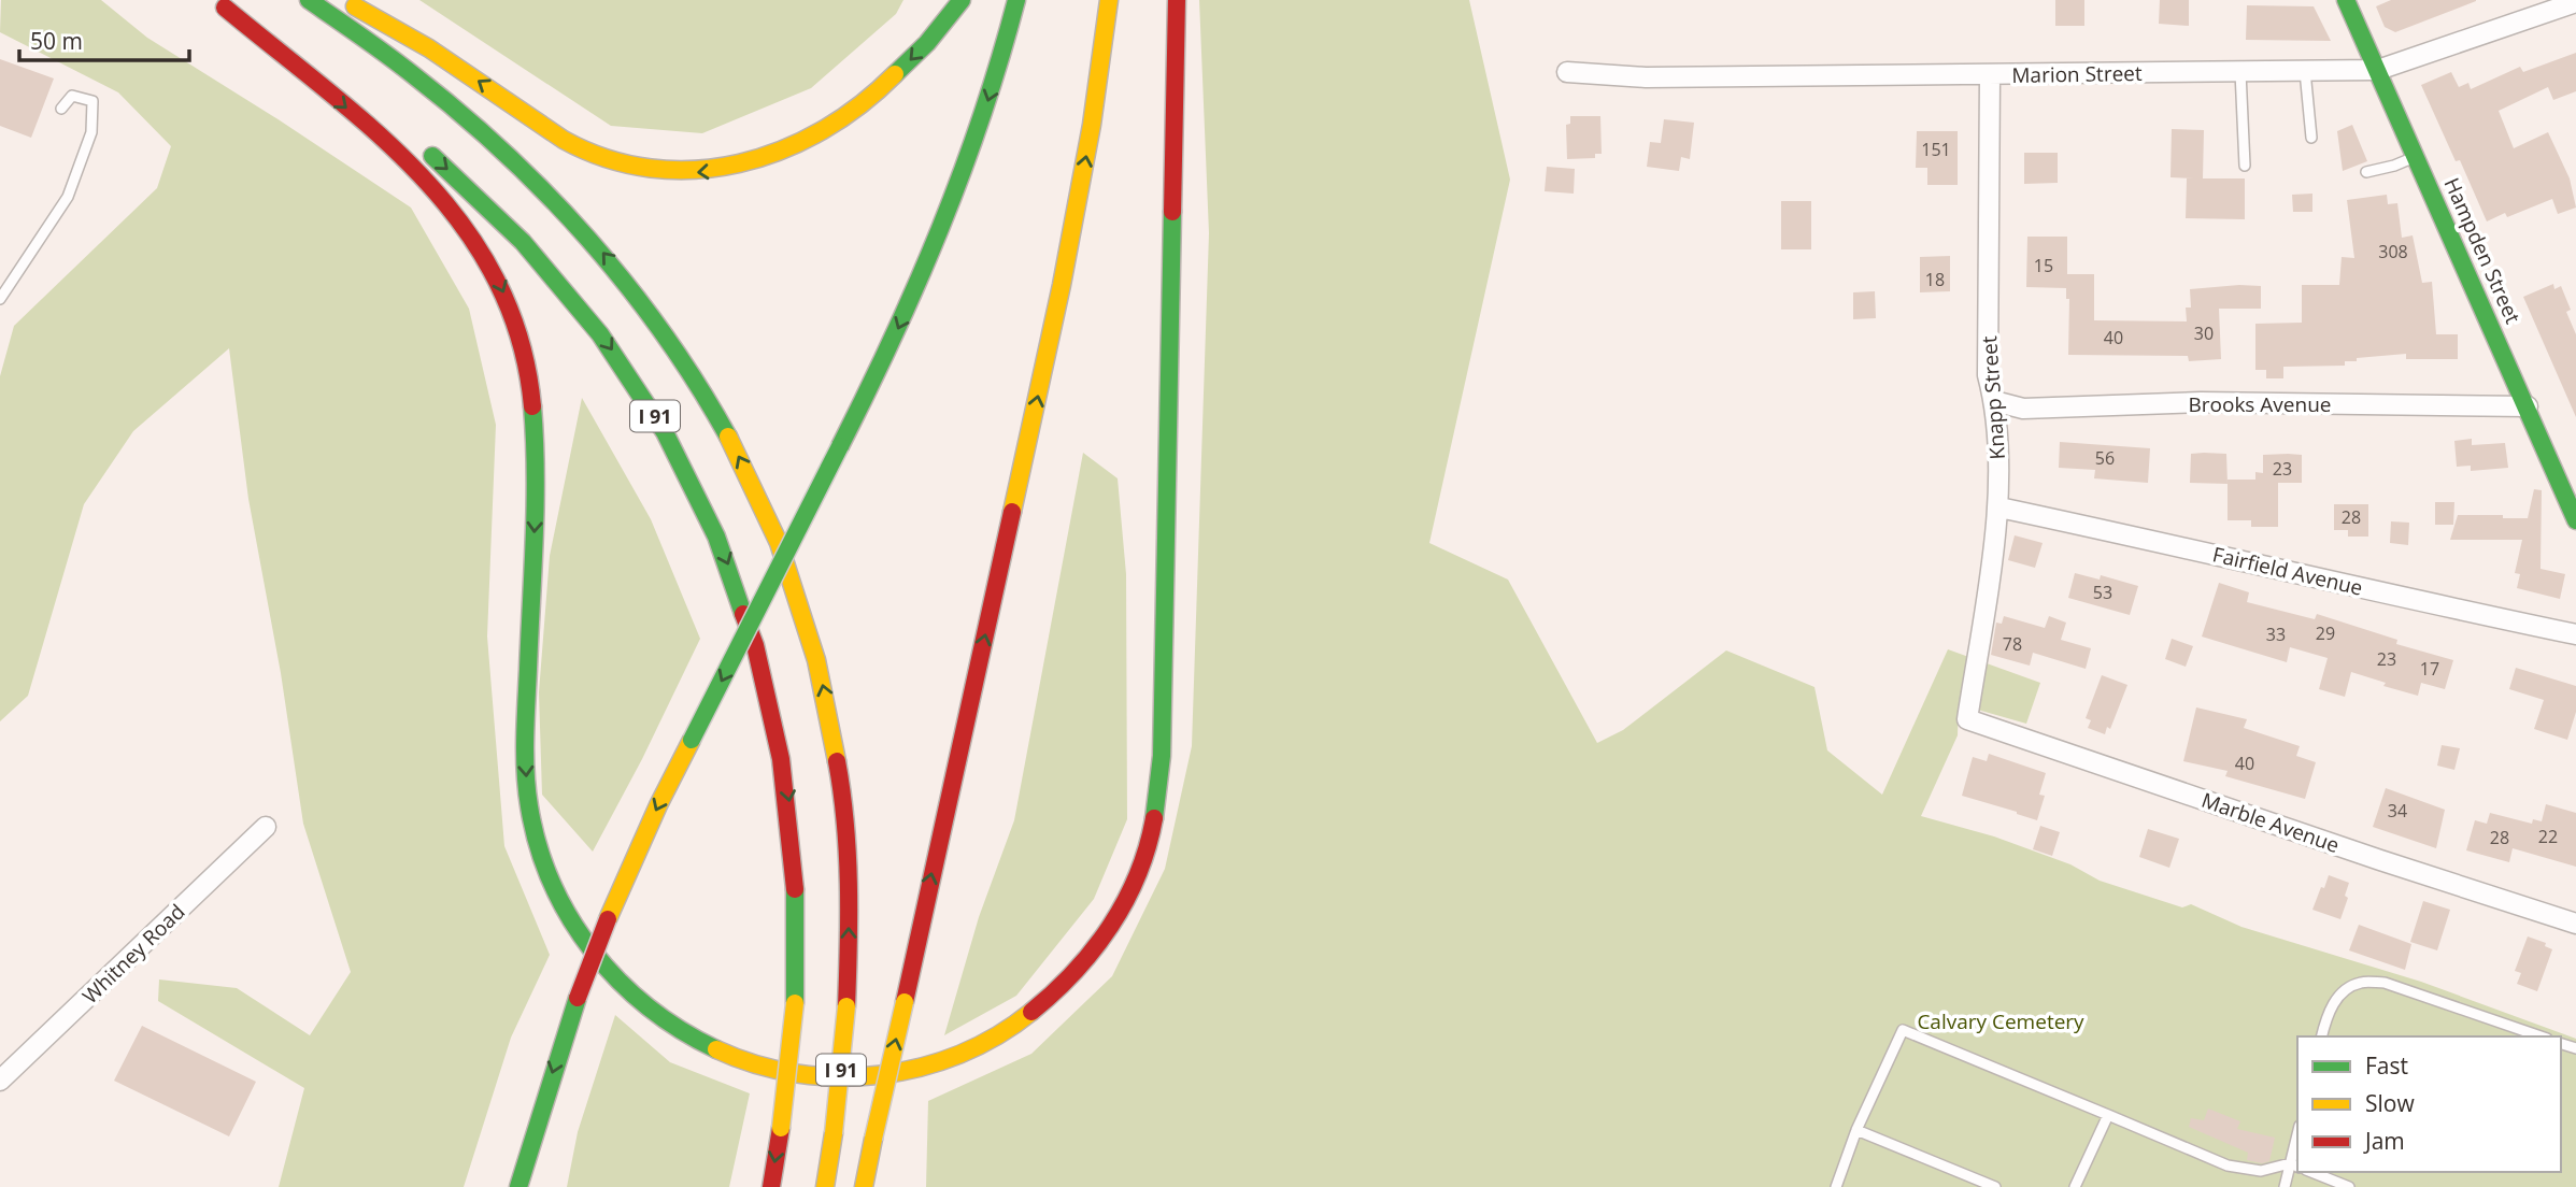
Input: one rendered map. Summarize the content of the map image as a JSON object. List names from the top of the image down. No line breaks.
{"streets":{"main road":["Hampden Street","I 91"],"street":["Marion Street","Knapp Street","Brooks Avenue","Fairfield Avenue","Marble Avenue","Whitney Road"]},"crossings":[["Marion Street","Hampden Street"],["Marion Street","Knapp Street"],["Hampden Street","Brooks Avenue"],["Knapp Street","Brooks Avenue"],["Knapp Street","Fairfield Avenue"],["Knapp Street","Marble Avenue"]],"parks":["Calvary Cemetery"],"house_numbers":["151","308","15","18","30","40","56","23","28","53","29","33","78","23","17","40","34","22","28"],"legend":["Fast","Slow","Jam"],"scale_bar":"50 m"}
